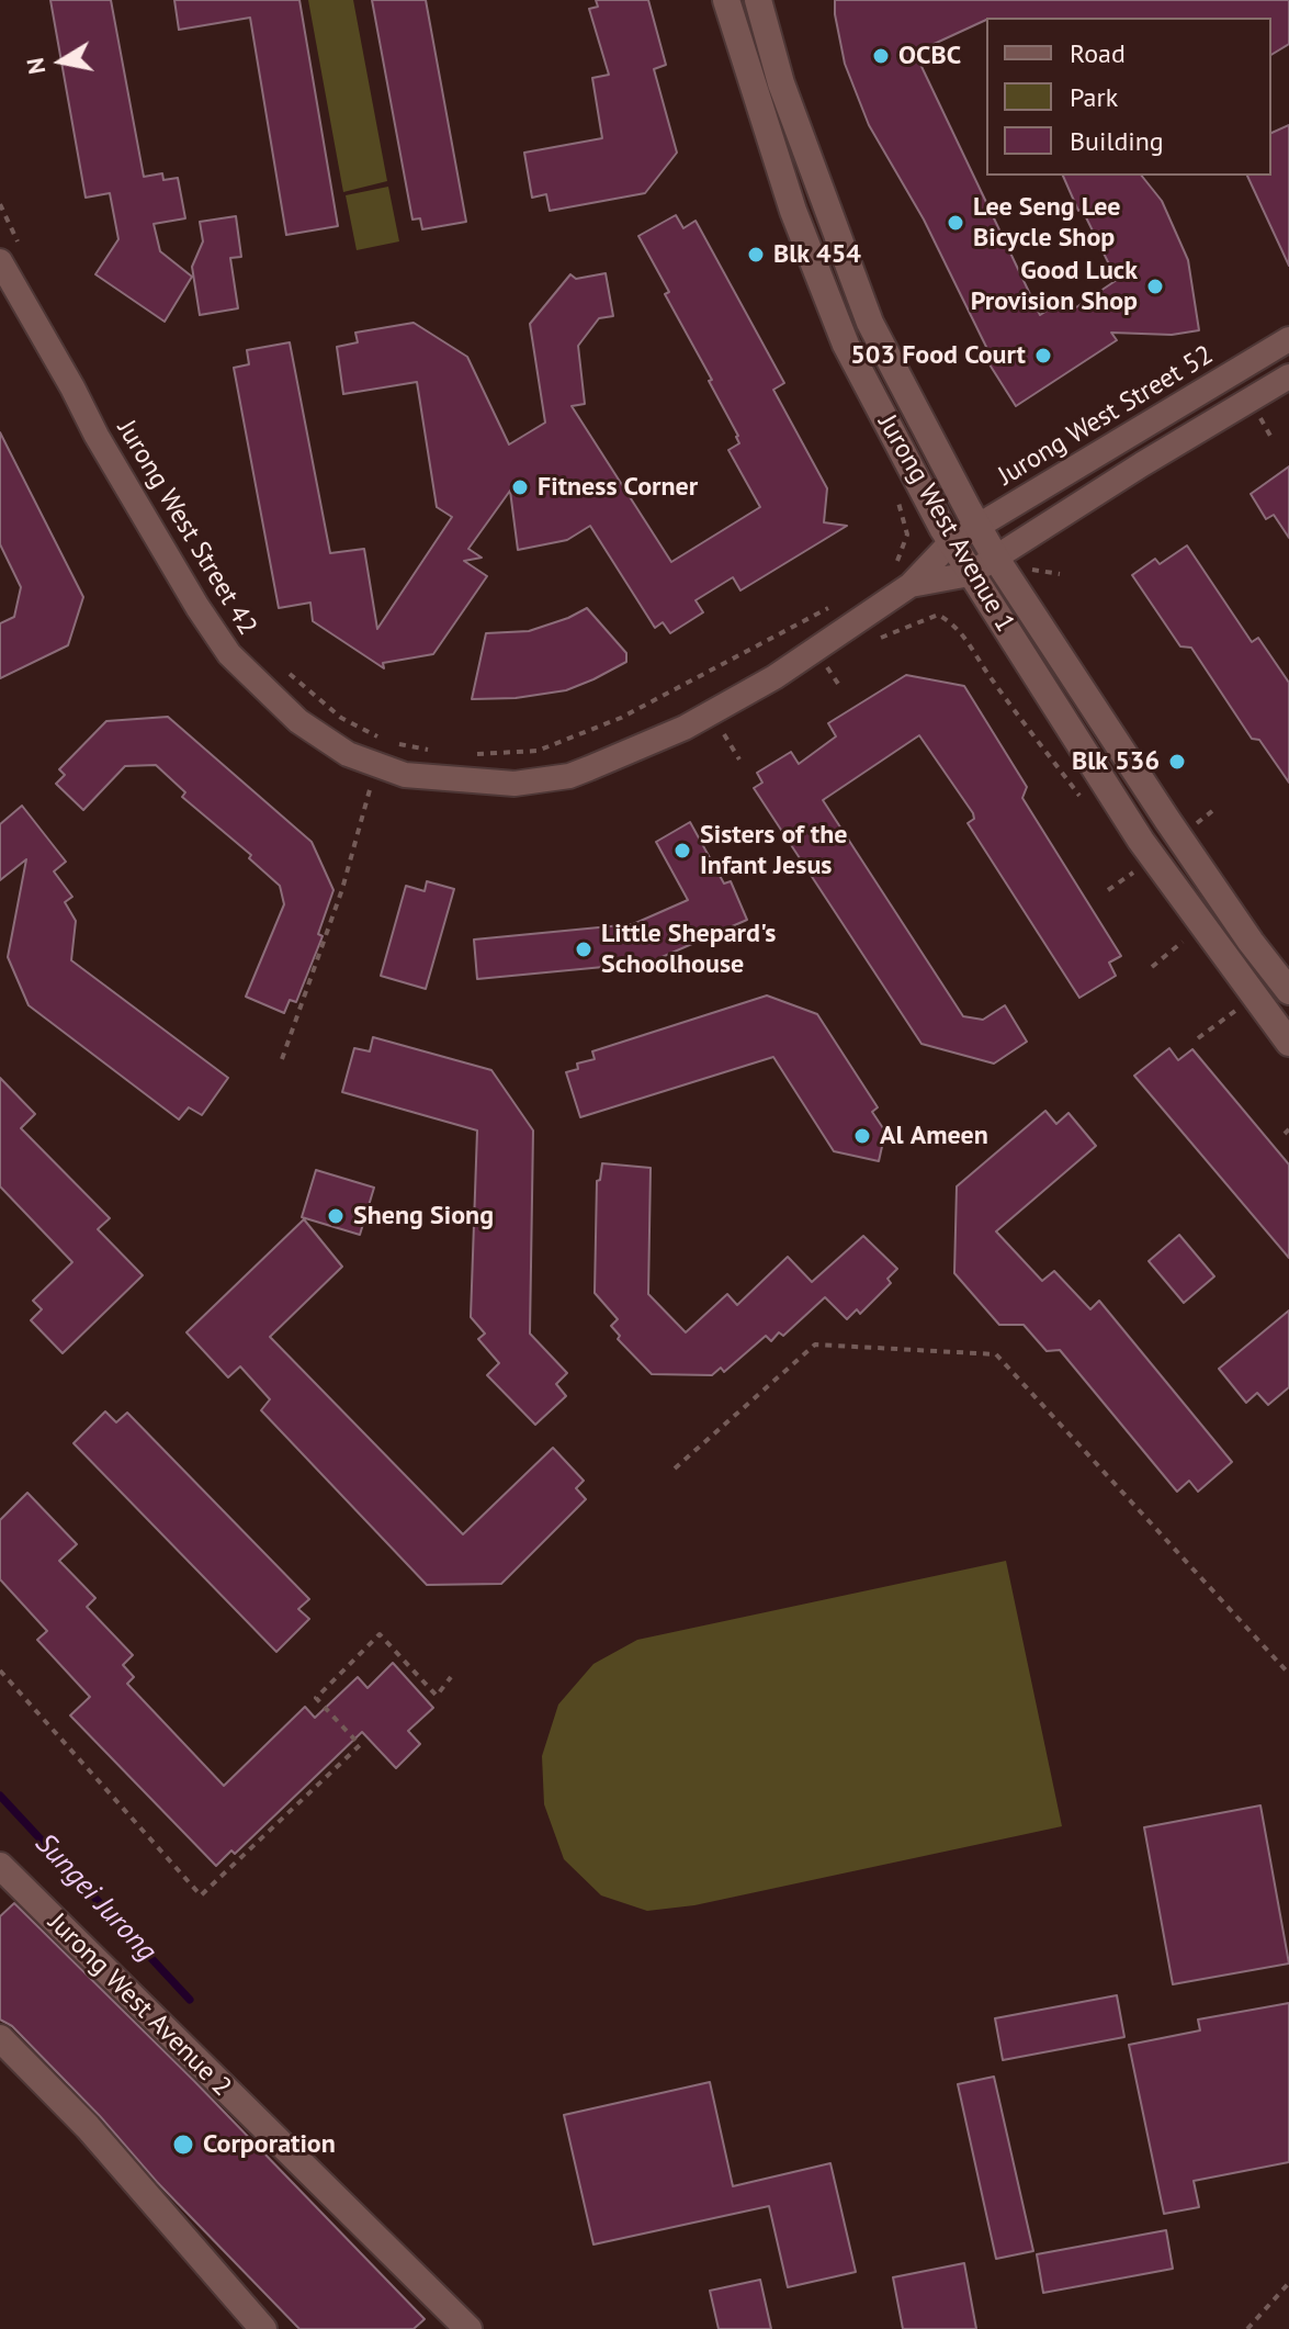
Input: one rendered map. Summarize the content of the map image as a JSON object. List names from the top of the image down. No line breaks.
{"streets":{"street":["Jurong West Street 52","Jurong West Avenue 1","Jurong West Street 42","Jurong West Avenue 2"]},"crossings":[["Jurong West Street 52","Jurong West Avenue 1"],["Jurong West Street 52","Jurong West Street 42"],["Jurong West Avenue 1","Jurong West Street 42"]],"water":["Sungei Jurong"],"places":["OCBC","Lee Seng Lee Bicycle Shop","Blk 454","Good Luck Provision Shop","503 Food Court","Fitness Corner","Blk 536","Sisters of the Infant Jesus","Little Shepard's Schoolhouse","Al Ameen","Sheng Siong","Corporation"],"legend":["Road","Park","Building"],"north":"left"}
